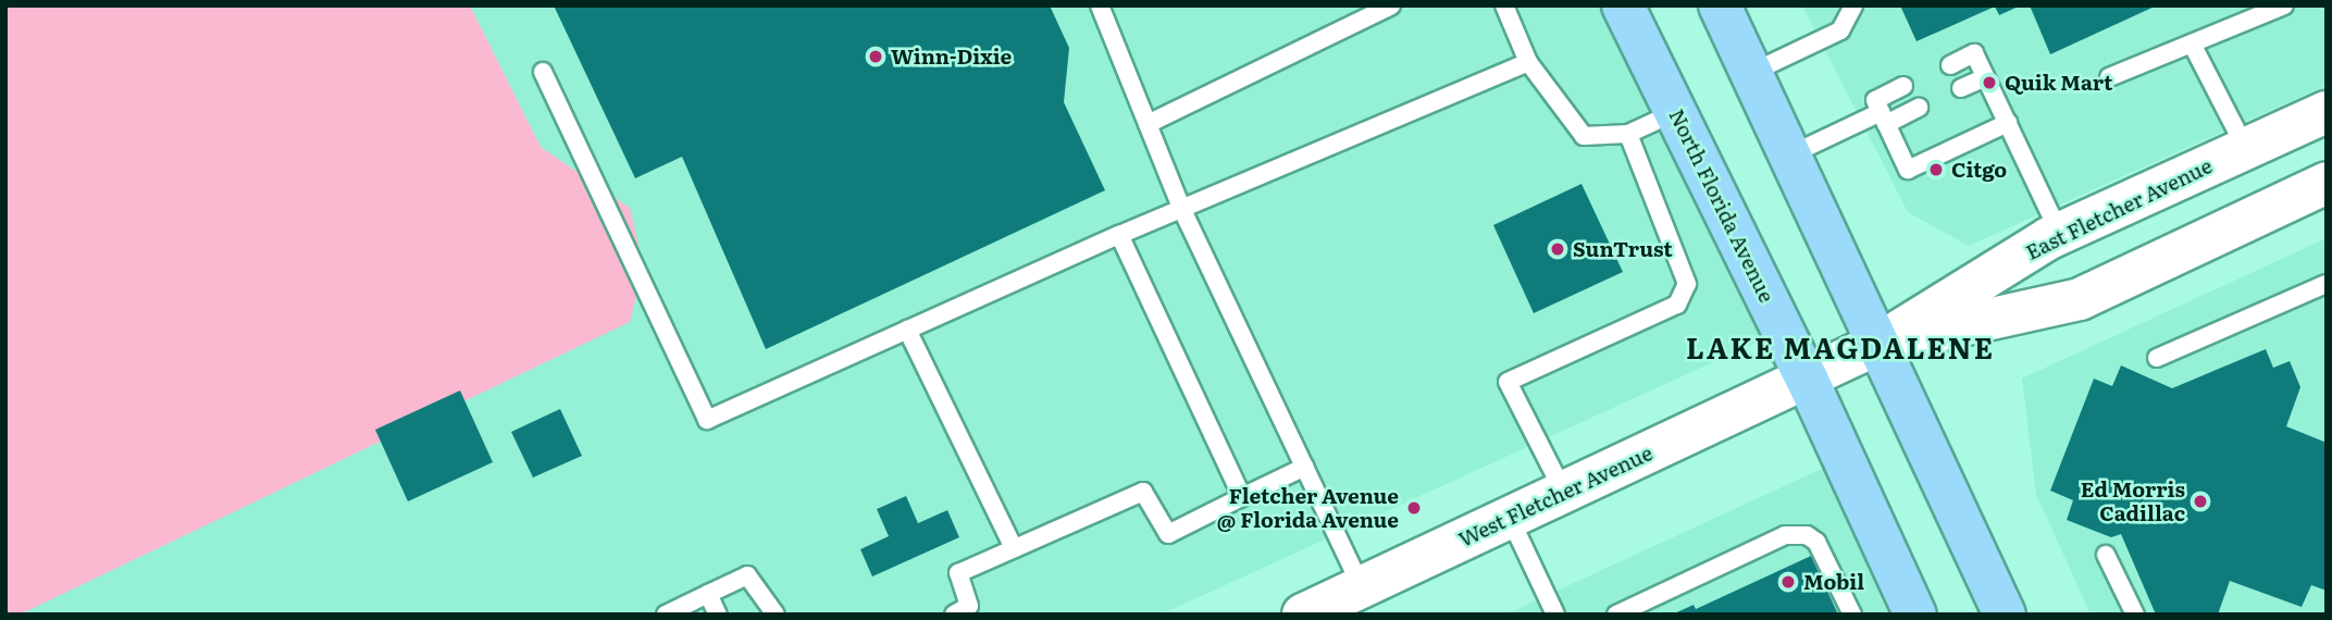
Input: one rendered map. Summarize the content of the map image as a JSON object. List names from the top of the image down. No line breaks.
{"streets":{"main road":["North Florida Avenue","East Fletcher Avenue","West Fletcher Avenue"]},"crossings":[["North Florida Avenue","East Fletcher Avenue"],["North Florida Avenue","West Fletcher Avenue"],["East Fletcher Avenue","West Fletcher Avenue"]],"districts":["LAKE MAGDALENE"],"places":["Winn-Dixie","Quik Mart","Citgo","SunTrust","Ed Morris Cadillac","Fletcher Avenue @ Florida Avenue","Mobil"]}
